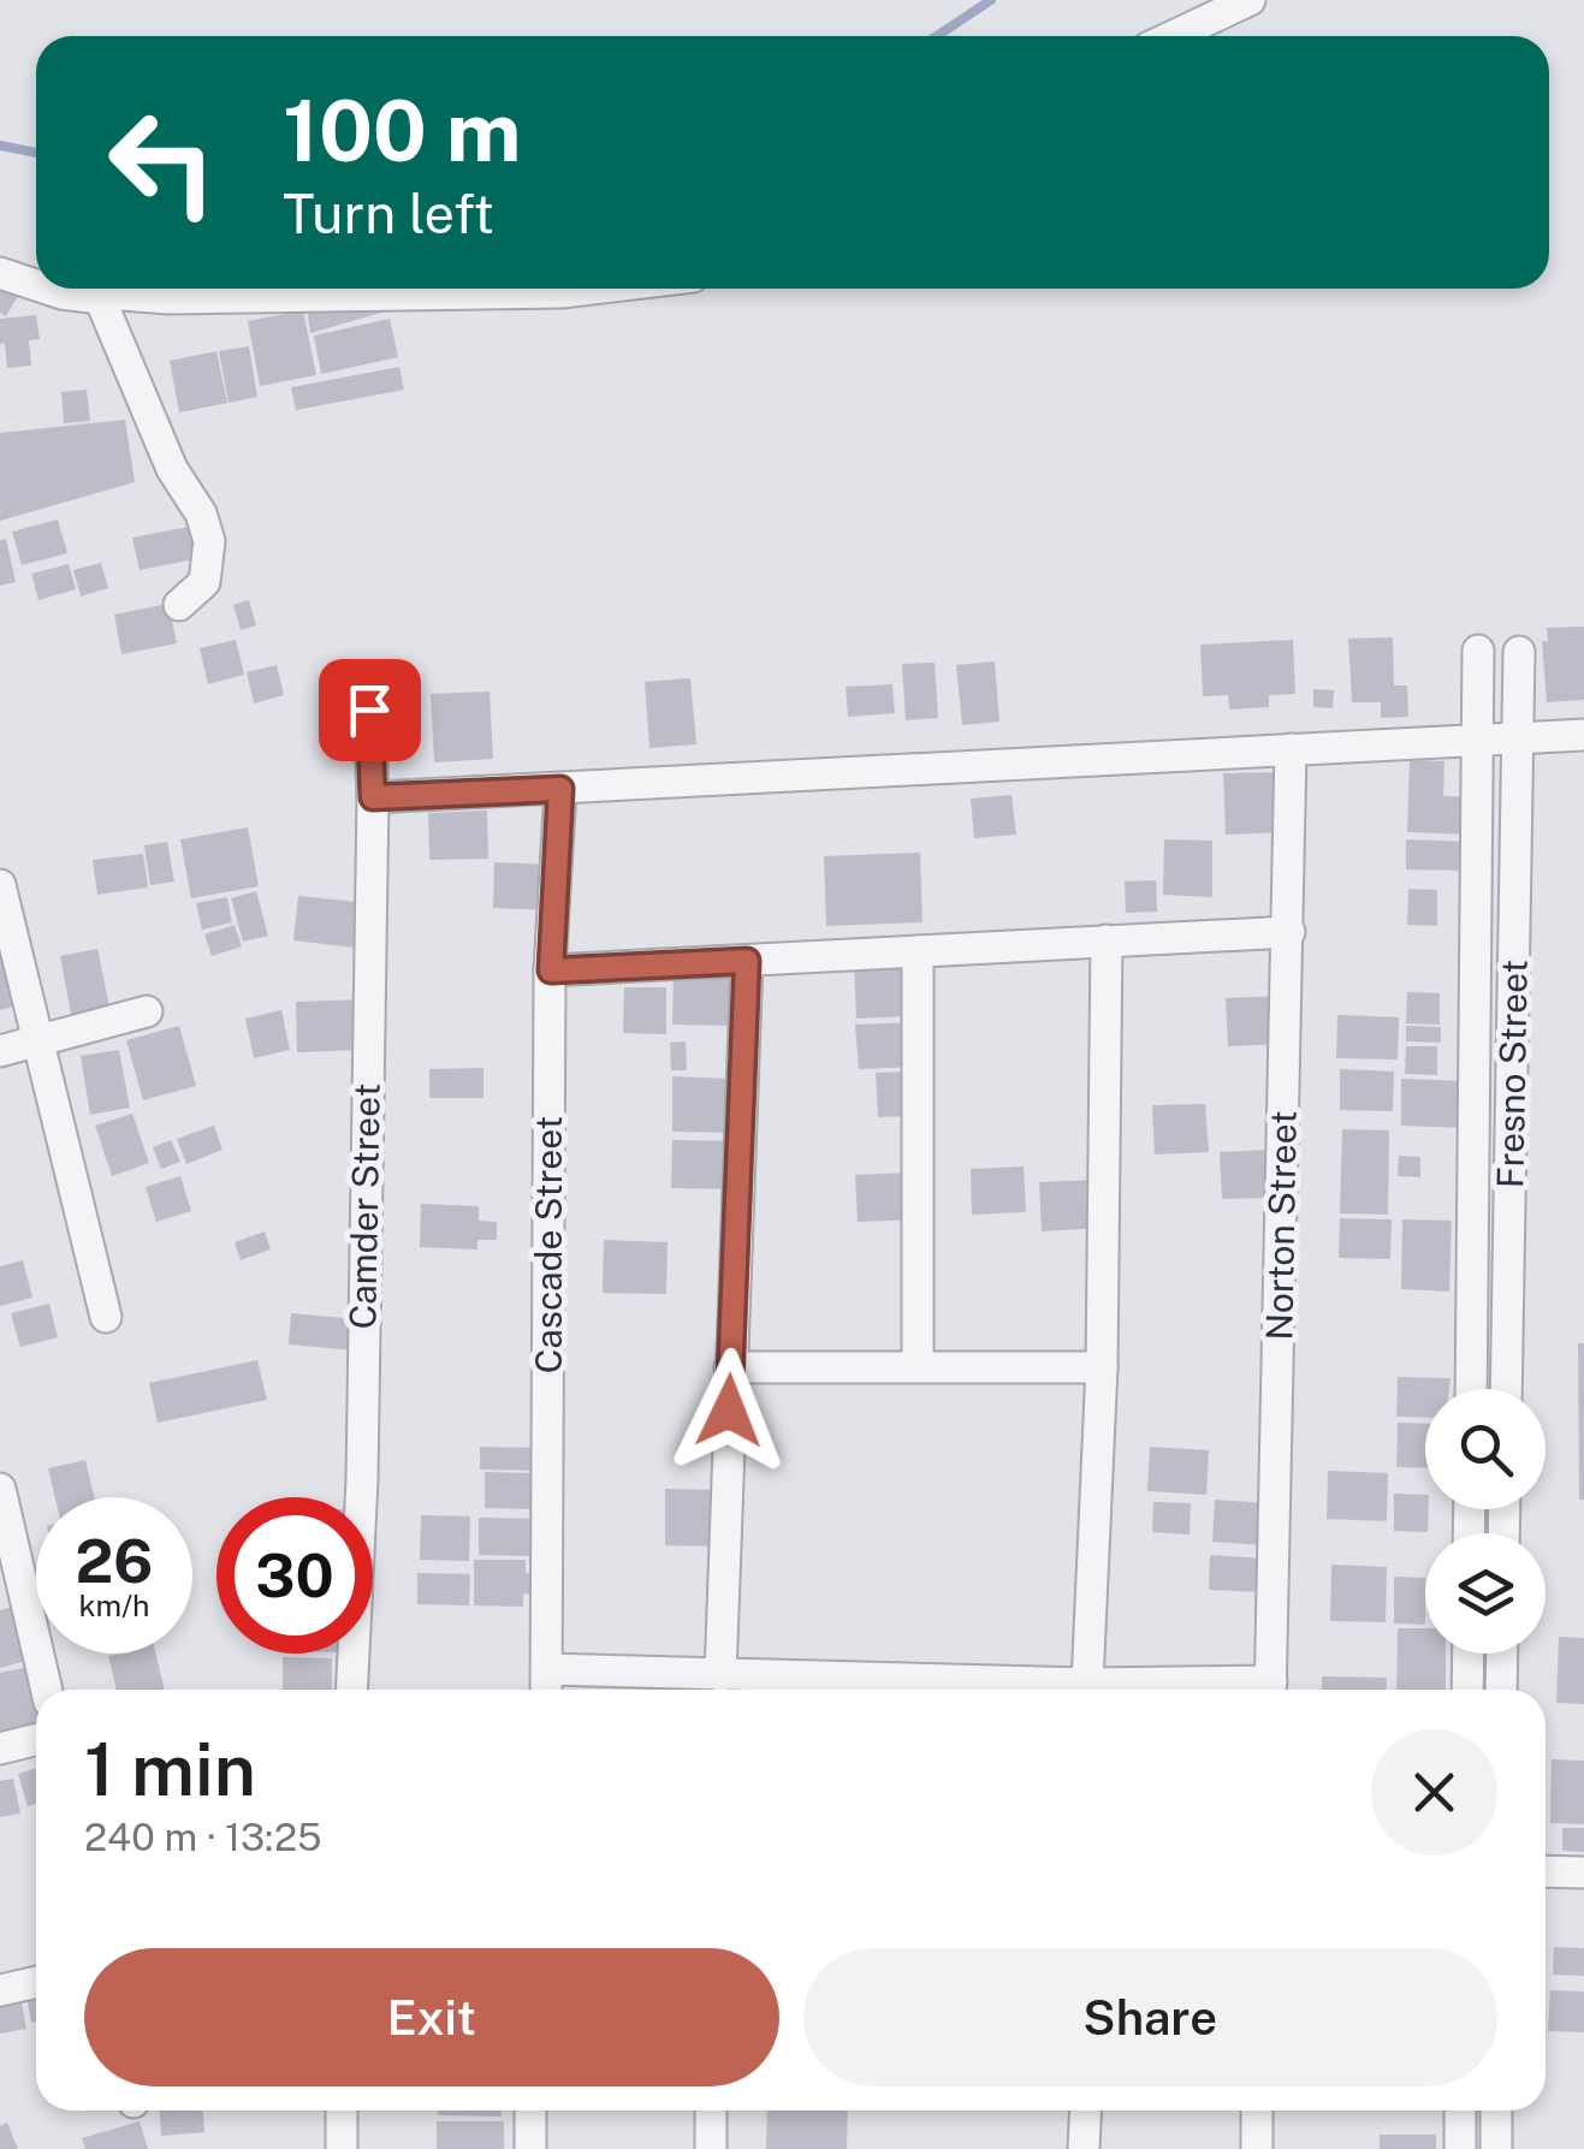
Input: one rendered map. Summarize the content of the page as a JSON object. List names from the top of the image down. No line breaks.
{"streets":{"street":["Fresno Street","Camder Street","Norton Street","Cascade Street"]},"page":{"turn":["100 m","Turn left"],"speed":"26 km/h","limit":"30","heading":["1 min","240 m · 13:25"],"buttons":["Exit","Share"]}}
